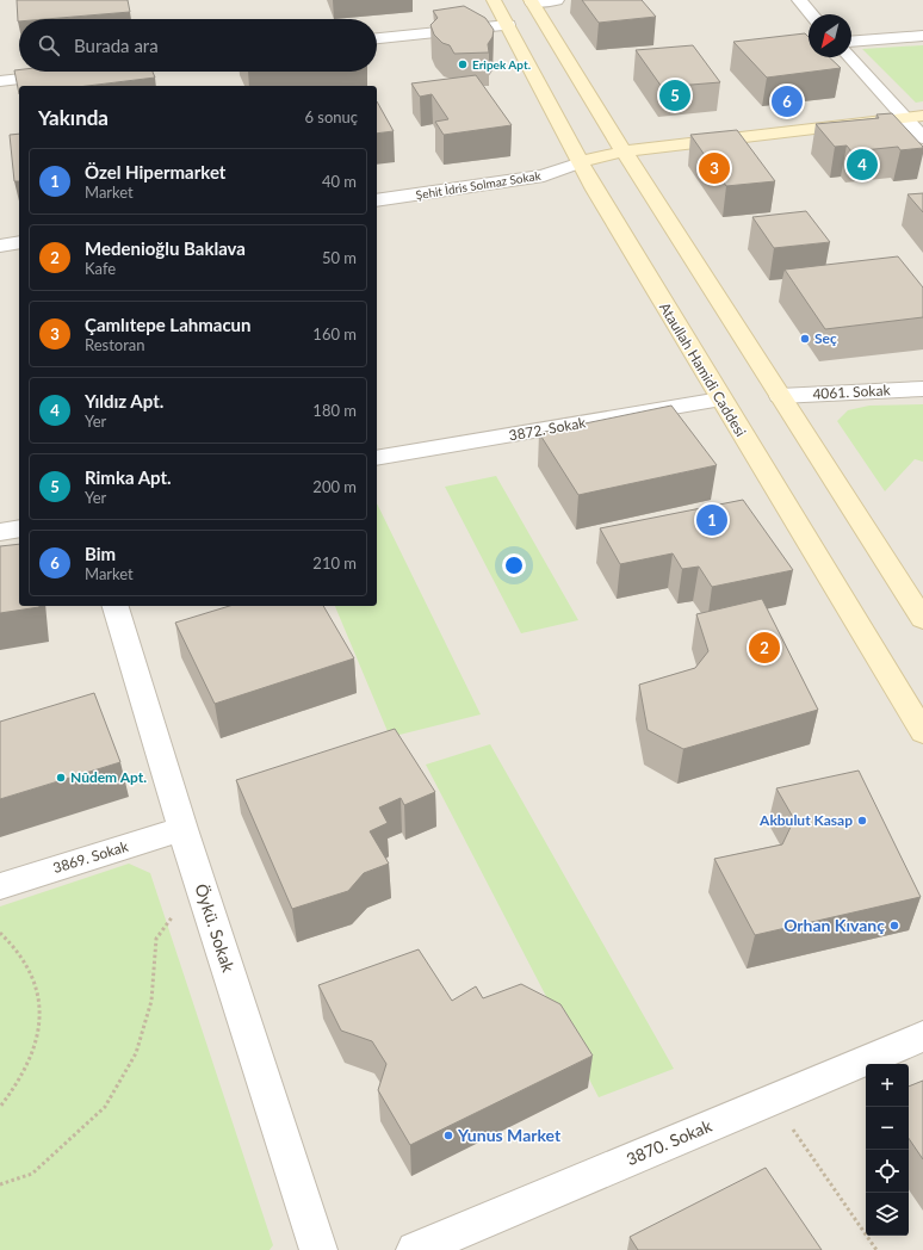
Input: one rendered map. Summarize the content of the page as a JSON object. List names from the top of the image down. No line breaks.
{"streets":{"street":["Şehit İdris Solmaz Sokak","Ataullah Hamidi Caddesi","4061. Sokak","3872. Sokak","3869. Sokak","Öykü. Sokak","3870. Sokak"]},"crossings":[["Şehit İdris Solmaz Sokak","Ataullah Hamidi Caddesi"],["Ataullah Hamidi Caddesi","3872. Sokak"],["3869. Sokak","Öykü. Sokak"]],"places":["Eripek Apt.","Seç","Nûdem Apt.","Akbulut Kasap","Orhan Kıvanç","Yunus Market"],"north":"bottom left","page":{"search":"Burada ara","pins":["5","6","4","3","1","2"],"heading":["Yakında","6 sonuç"],"list":[{"mark":"1","name":"Özel Hipermarket","note":"Market","value":"40 m"},{"mark":"2","name":"Medenioğlu Baklava","note":"Kafe","value":"50 m"},{"mark":"3","name":"Çamlıtepe Lahmacun","note":"Restoran","value":"160 m"},{"mark":"4","name":"Yıldız Apt.","note":"Yer","value":"180 m"},{"mark":"5","name":"Rimka Apt.","note":"Yer","value":"200 m"},{"mark":"6","name":"Bim","note":"Market","value":"210 m"}],"map_buttons":["+","−"]}}
